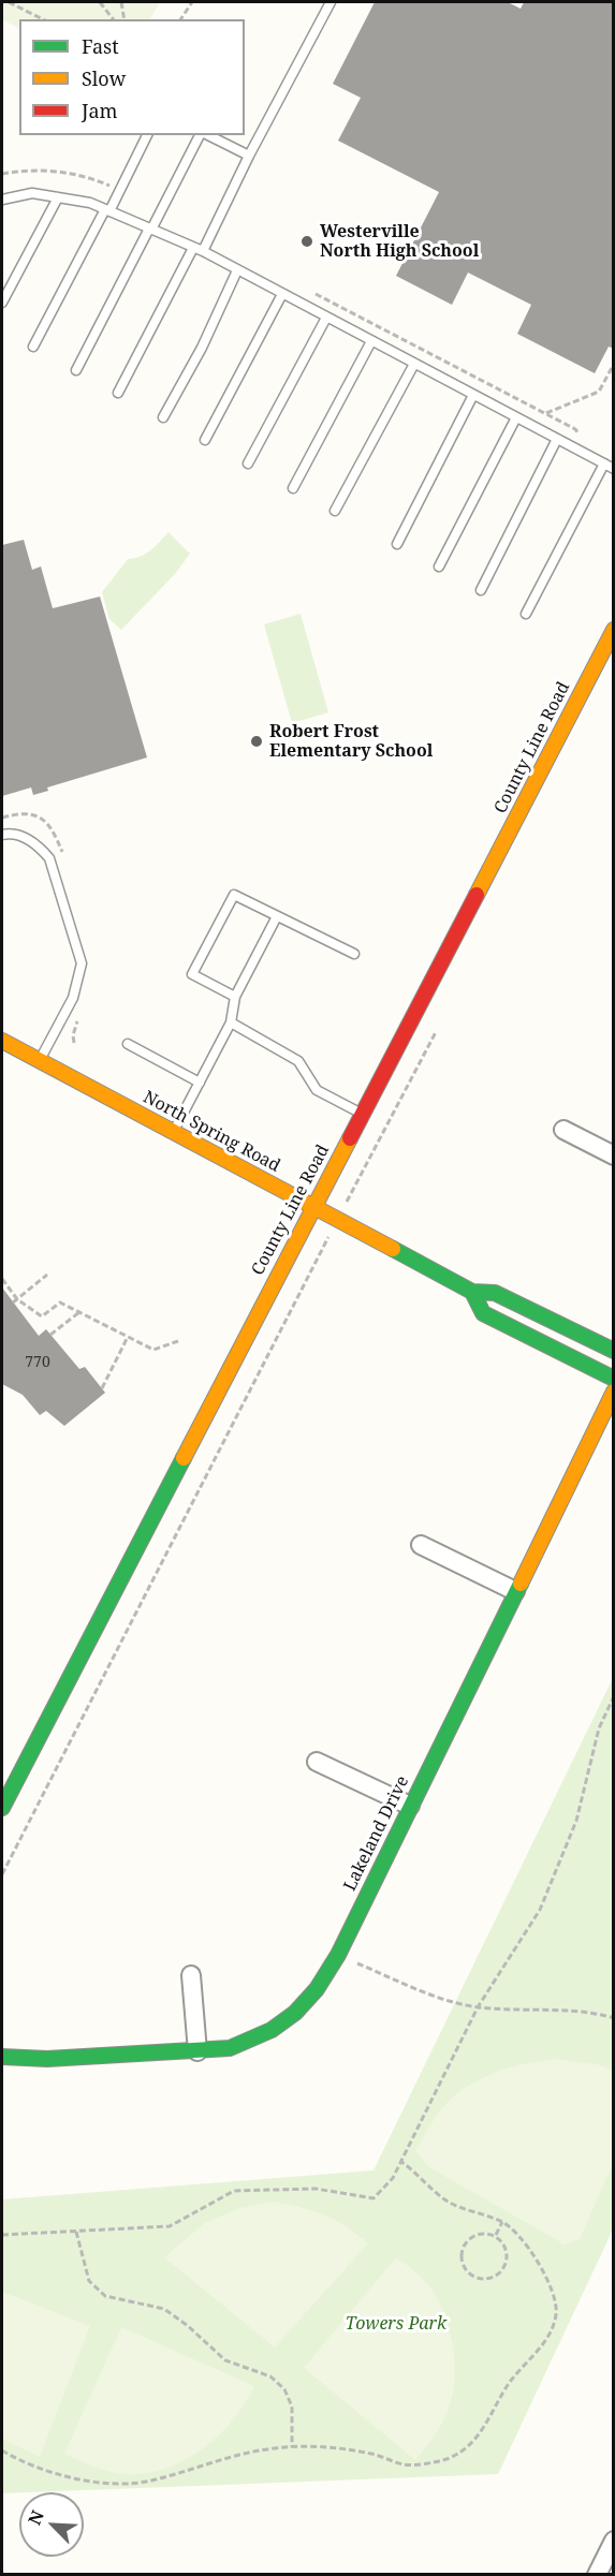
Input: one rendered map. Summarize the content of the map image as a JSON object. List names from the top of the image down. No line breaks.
{"streets":{"main road":["County Line Road","North Spring Road","Lakeland Drive"]},"crossings":[["County Line Road","North Spring Road"]],"parks":["Towers Park"],"places":["Westerville North High School","Robert Frost Elementary School"],"house_numbers":["770"],"legend":["Fast","Slow","Jam"],"north":"top left"}
